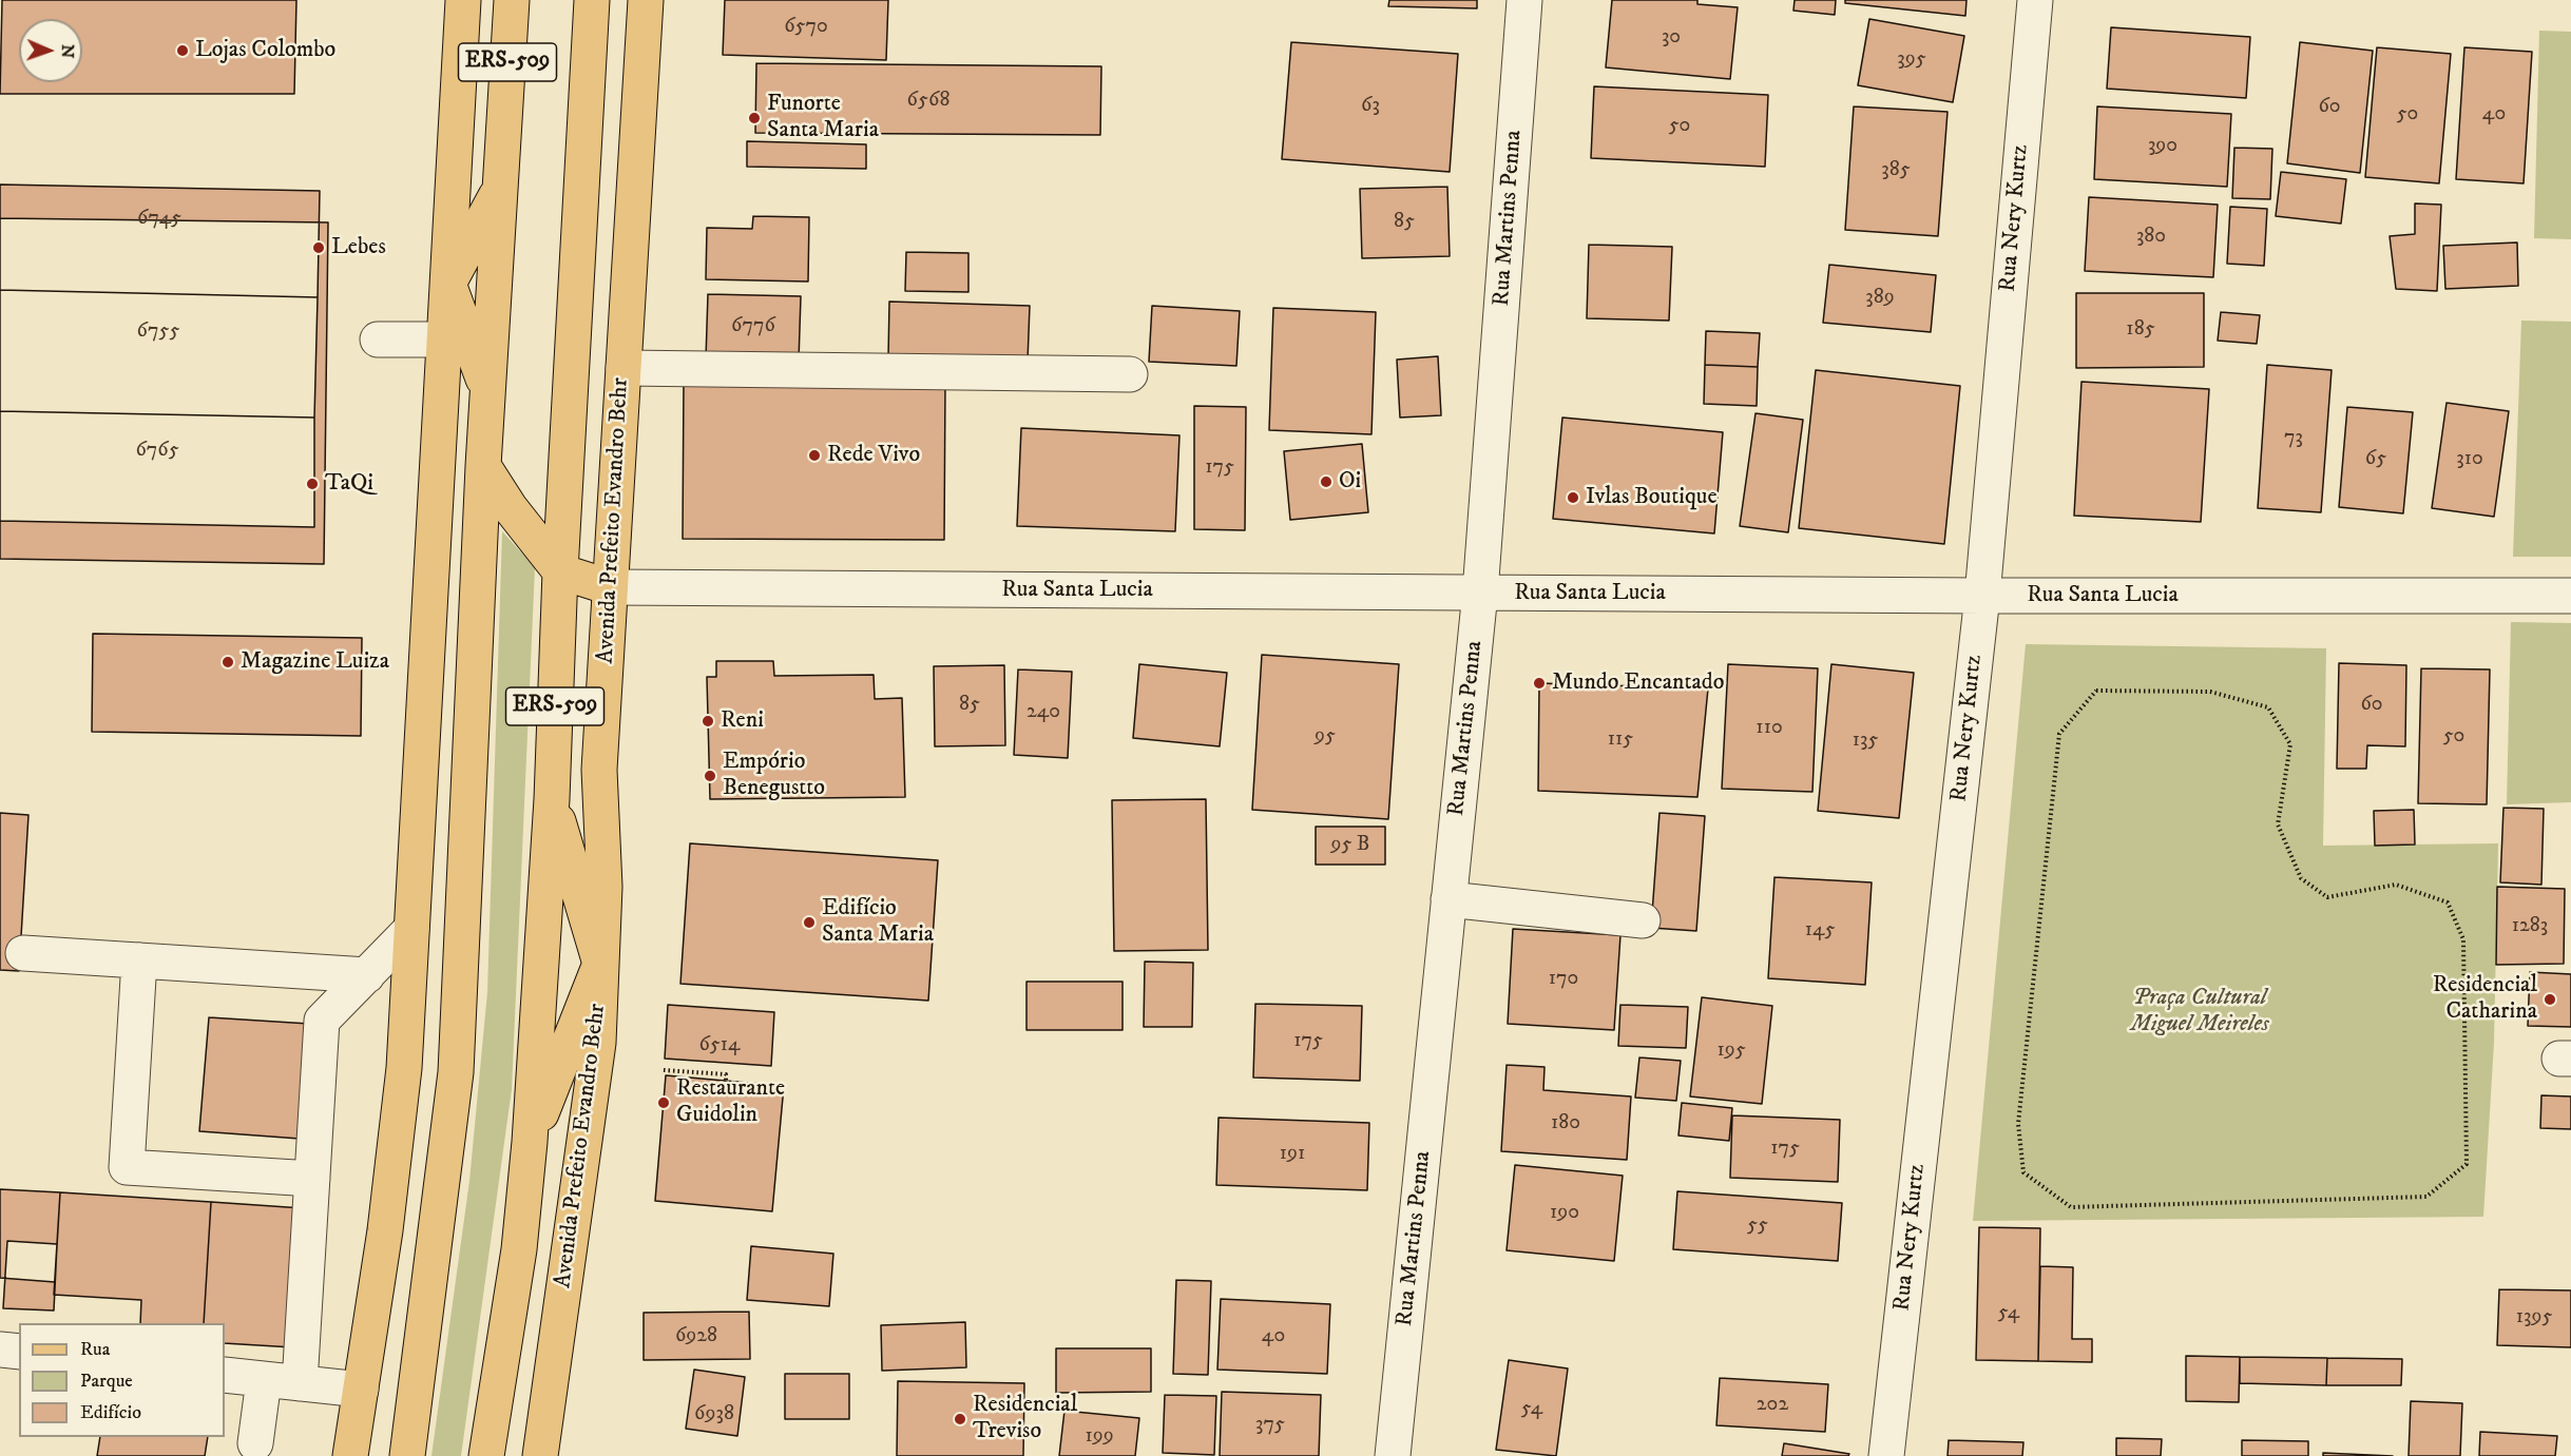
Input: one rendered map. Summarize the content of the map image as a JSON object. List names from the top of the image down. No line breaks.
{"streets":{"main road":["ERS-509","Avenida Prefeito Evandro Behr"],"street":["Rua Martins Penna","Rua Nery Kurtz","Rua Santa Lucia"]},"crossings":[["ERS-509","Avenida Prefeito Evandro Behr"],["Rua Martins Penna","Rua Santa Lucia"],["Rua Nery Kurtz","Rua Santa Lucia"],["Avenida Prefeito Evandro Behr","Rua Santa Lucia"]],"parks":["Praça Cultural Miguel Meireles"],"places":["Lojas Colombo","Funorte Santa Maria","Lebes","Rede Vivo","Oi","TaQi","Ivlas Boutique","Magazine Luiza","Mundo Encantado","Reni","Empório Benegustto","Edifício Santa Maria","Residencial Catharina","Restaurante Guidolin","Residencial Treviso"],"house_numbers":["6570","30","395","6568","63","60","50","40","50","390","385","6745","85","380","389","6776","185","6755","73","6765","65","310","175","85","60","240","110","95","50","115","135","95 B","1283","145","170","175","6514","195","180","175","191","190","55","54","1395","6928","40","202","54","6938","375","199"],"legend":["Rua","Parque","Edifício"],"north":"right"}
